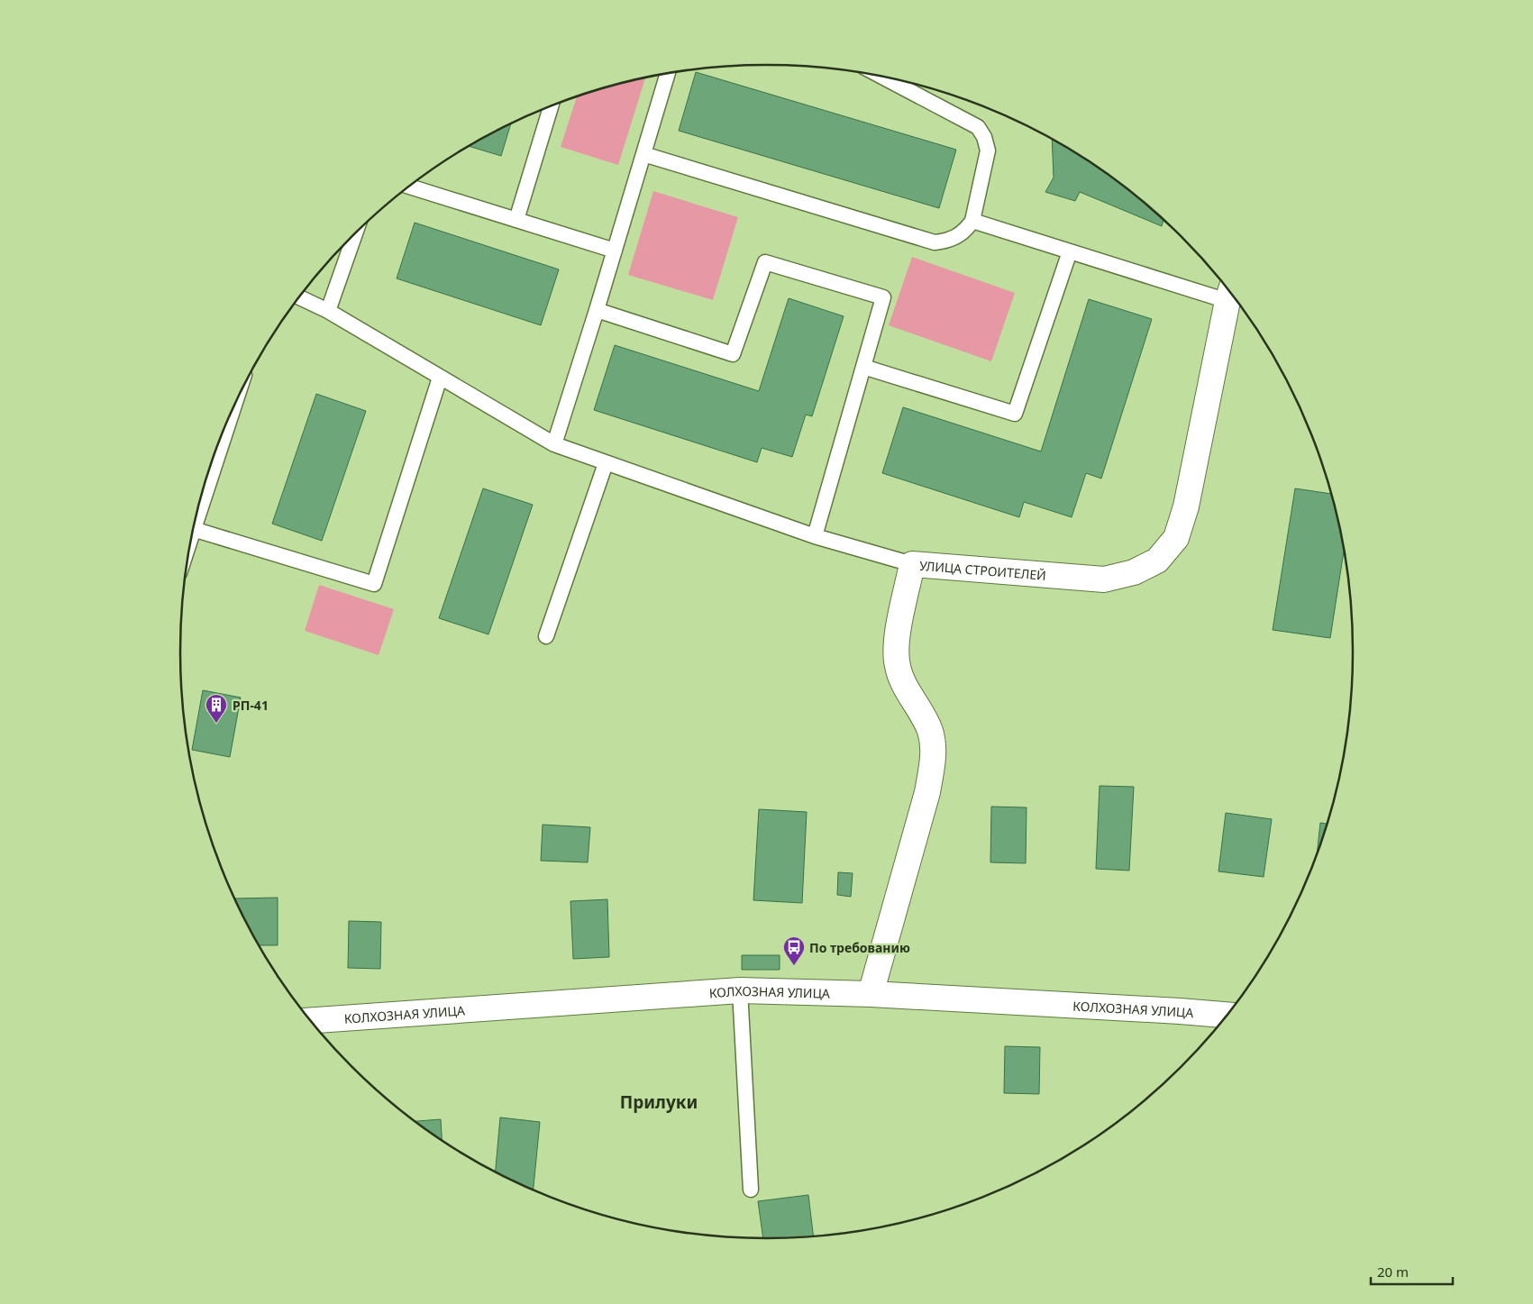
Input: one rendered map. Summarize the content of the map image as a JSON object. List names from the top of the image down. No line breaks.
{"streets":{"street":["УЛИЦА СТРОИТЕЛЕЙ","КОЛХОЗНАЯ УЛИЦА"]},"crossings":[["УЛИЦА СТРОИТЕЛЕЙ","КОЛХОЗНАЯ УЛИЦА"]],"districts":["Прилуки"],"places":{"building":["РП-41"],"bus stop":["По требованию"]},"scale_bar":"20 m"}
